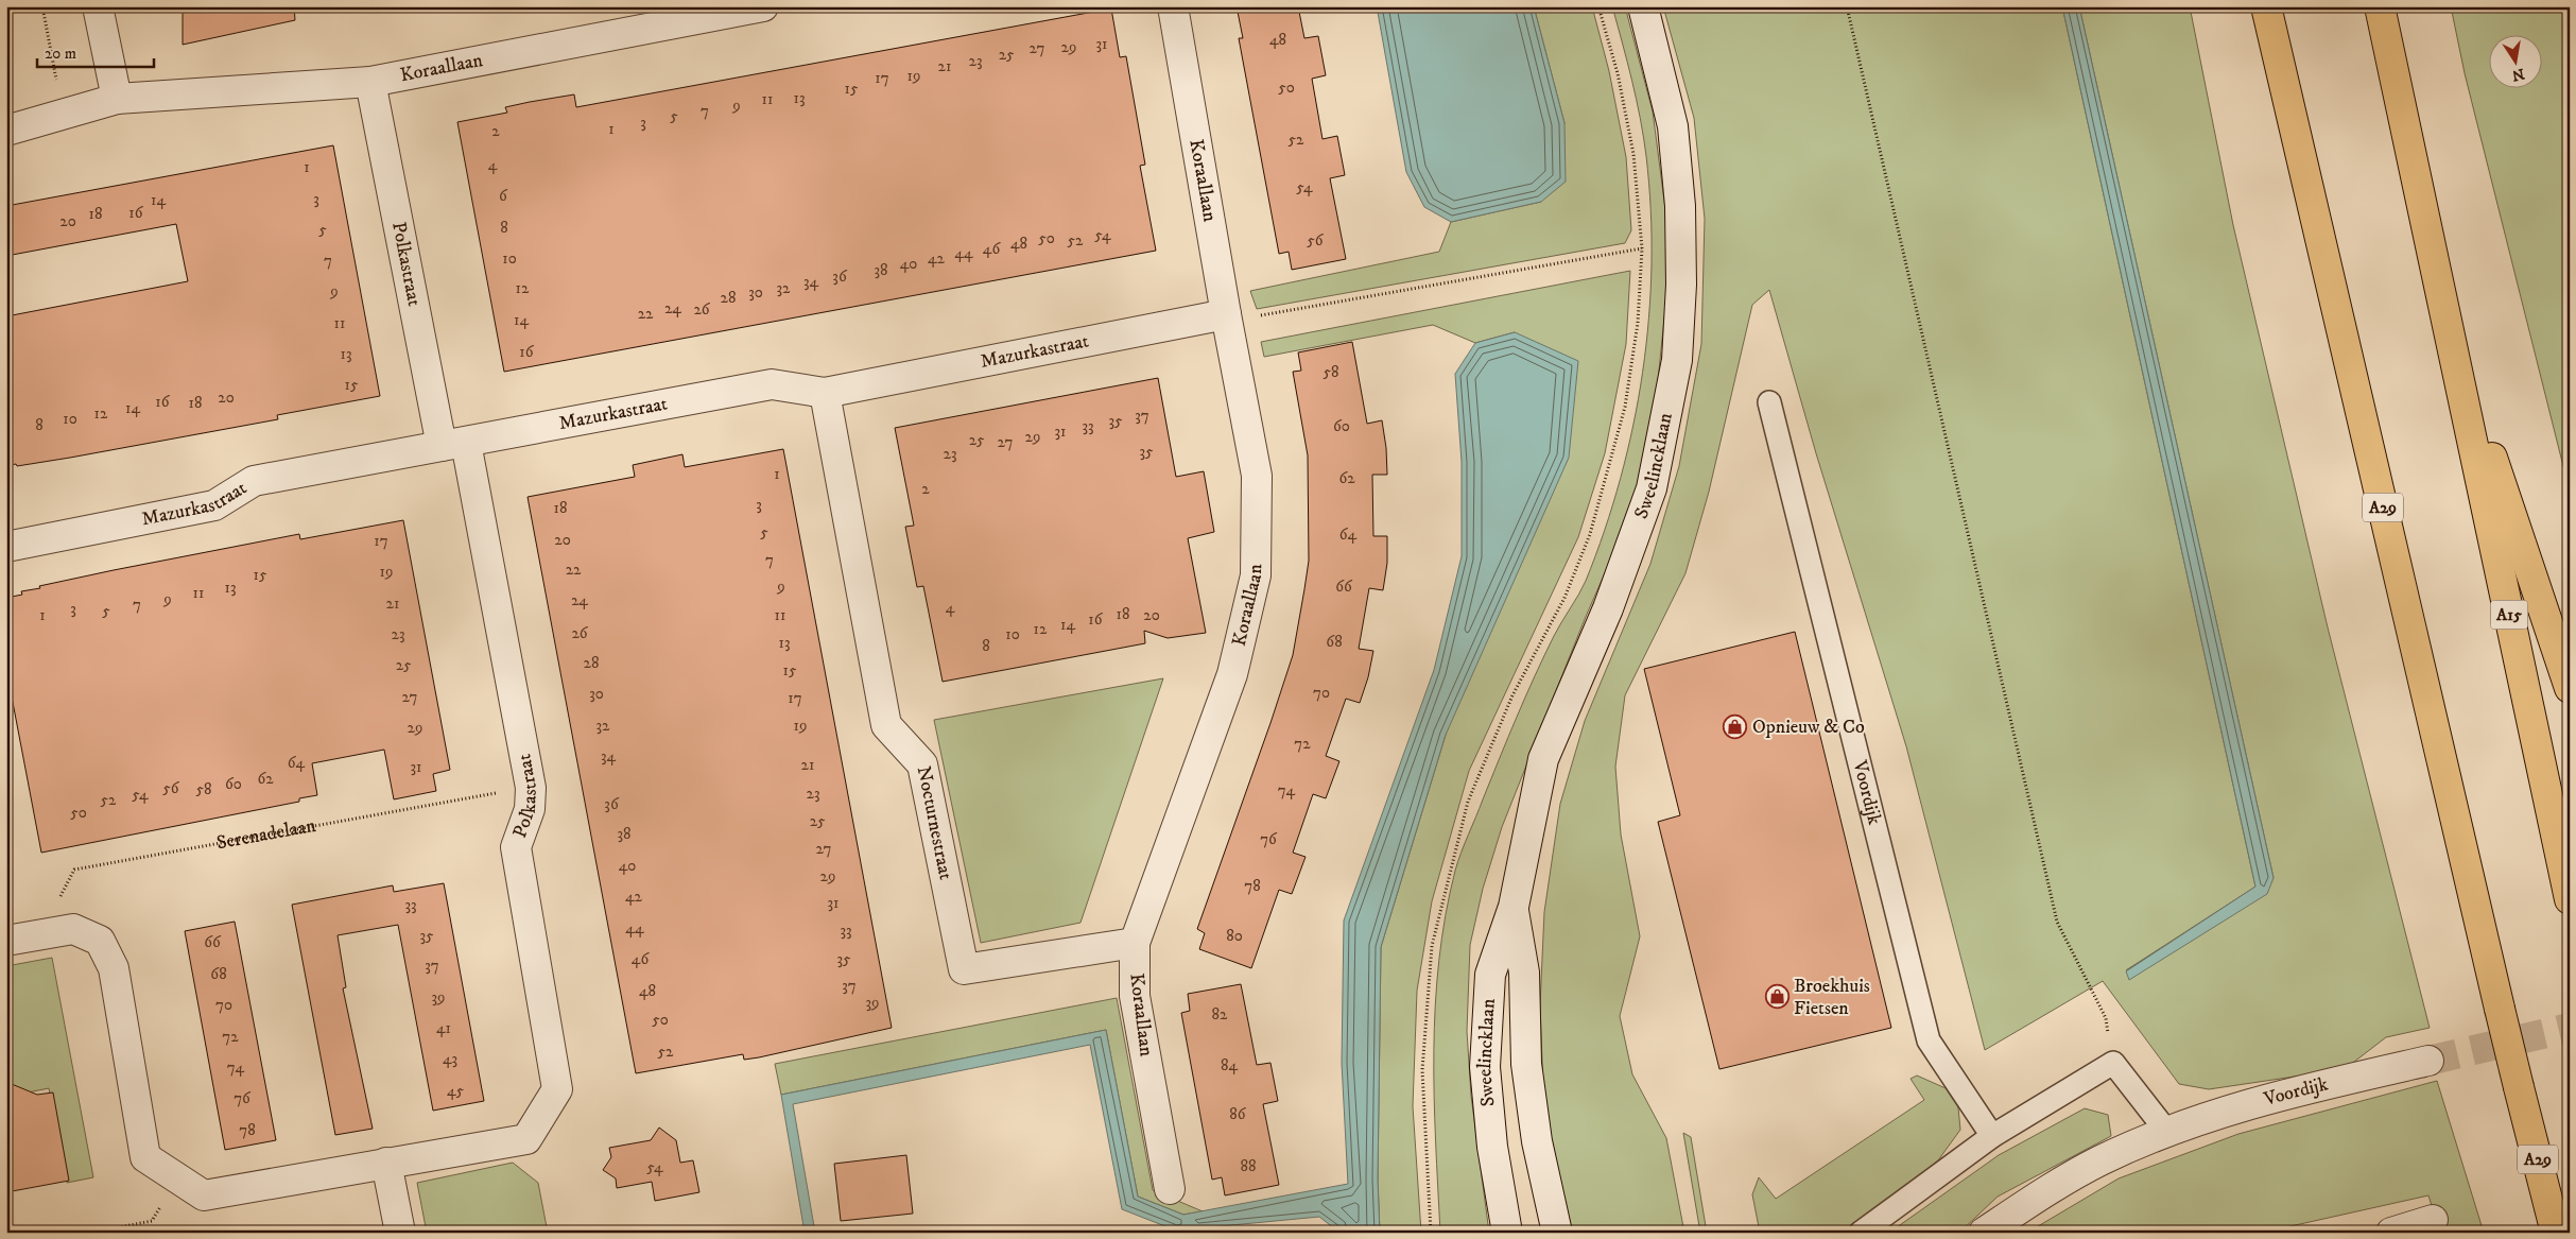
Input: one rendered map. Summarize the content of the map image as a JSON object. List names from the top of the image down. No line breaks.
{"streets":{"highway":["A29","A15"],"street":["Koraallaan","Polkastraat","Mazurkastraat","Sweelincklaan","Voordijk","Nocturnestraat"],"path":["Serenadelaan"]},"crossings":[["Koraallaan","Polkastraat"],["Koraallaan","Mazurkastraat"],["Koraallaan","Nocturnestraat"],["Polkastraat","Mazurkastraat"],["Polkastraat","Serenadelaan"],["Mazurkastraat","Nocturnestraat"]],"places":{"shop":["Opnieuw & Co","Broekhuis Fietsen"]},"house_numbers":["48","31","29","27","25","23","21","19","17","50","15","13","11","9","7","5","3","1","2","52","4","1","54","6","3","14","16","18","20","8","5","54","50","52","56","48","46","44","10","42","7","40","38","36","34","12","32","9","30","28","24","26","22","14","11","16","13","58","15","20","16","18","14","12","37","10","35","8","33","60","31","29","25","27","35","23","1","62","2","3","18","5","64","20","17","7","22","19","15","9","66","13","11","9","24","21","7","4","3","5","18","1","11","20","16","14","12","26","23","10","68","13","8","28","25","15","70","30","27","17","32","19","29","72","34","64","21","31","62","60","56","58","74","23","54","52","36","50","25","38","76","27","40","29","78","42","31","33","44","33","35","80","66","46","35","37","68","37","48","39","39","70","82","50","41","72","52","43","84","74","45","76","86","78","88","54"],"scale_bar":"20 m","north":"bottom"}
